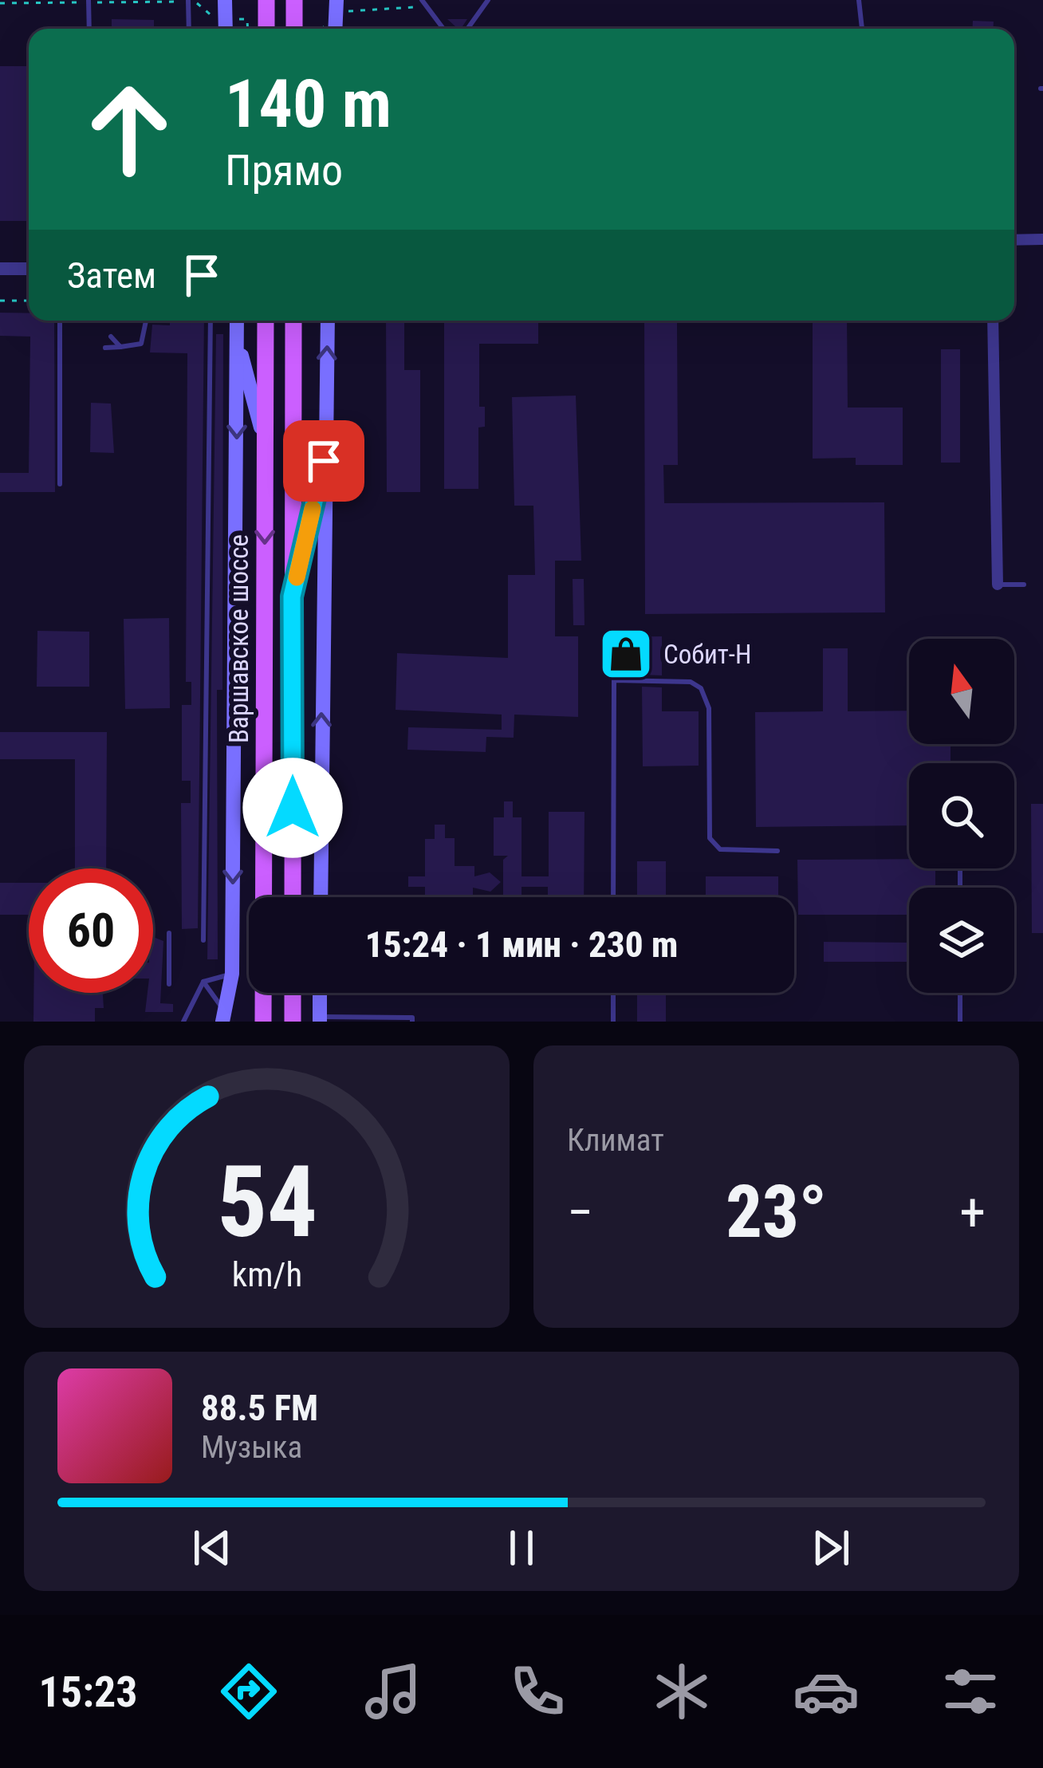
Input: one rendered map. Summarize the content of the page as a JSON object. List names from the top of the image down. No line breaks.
{"streets":{"main road":["Варшавское шоссе"]},"places":{"shop":["Собит-Н"]},"north":"top","page":{"turn":["140 m","Прямо"],"then":"Затем","limit":"60","trip":"15:24 · 1 мин · 230 m","tile":"Климат","heat":["−","23°","+"],"song":["88.5 FM","Музыка"],"tabs":"15:23","gauge":["54","km/h"]}}
